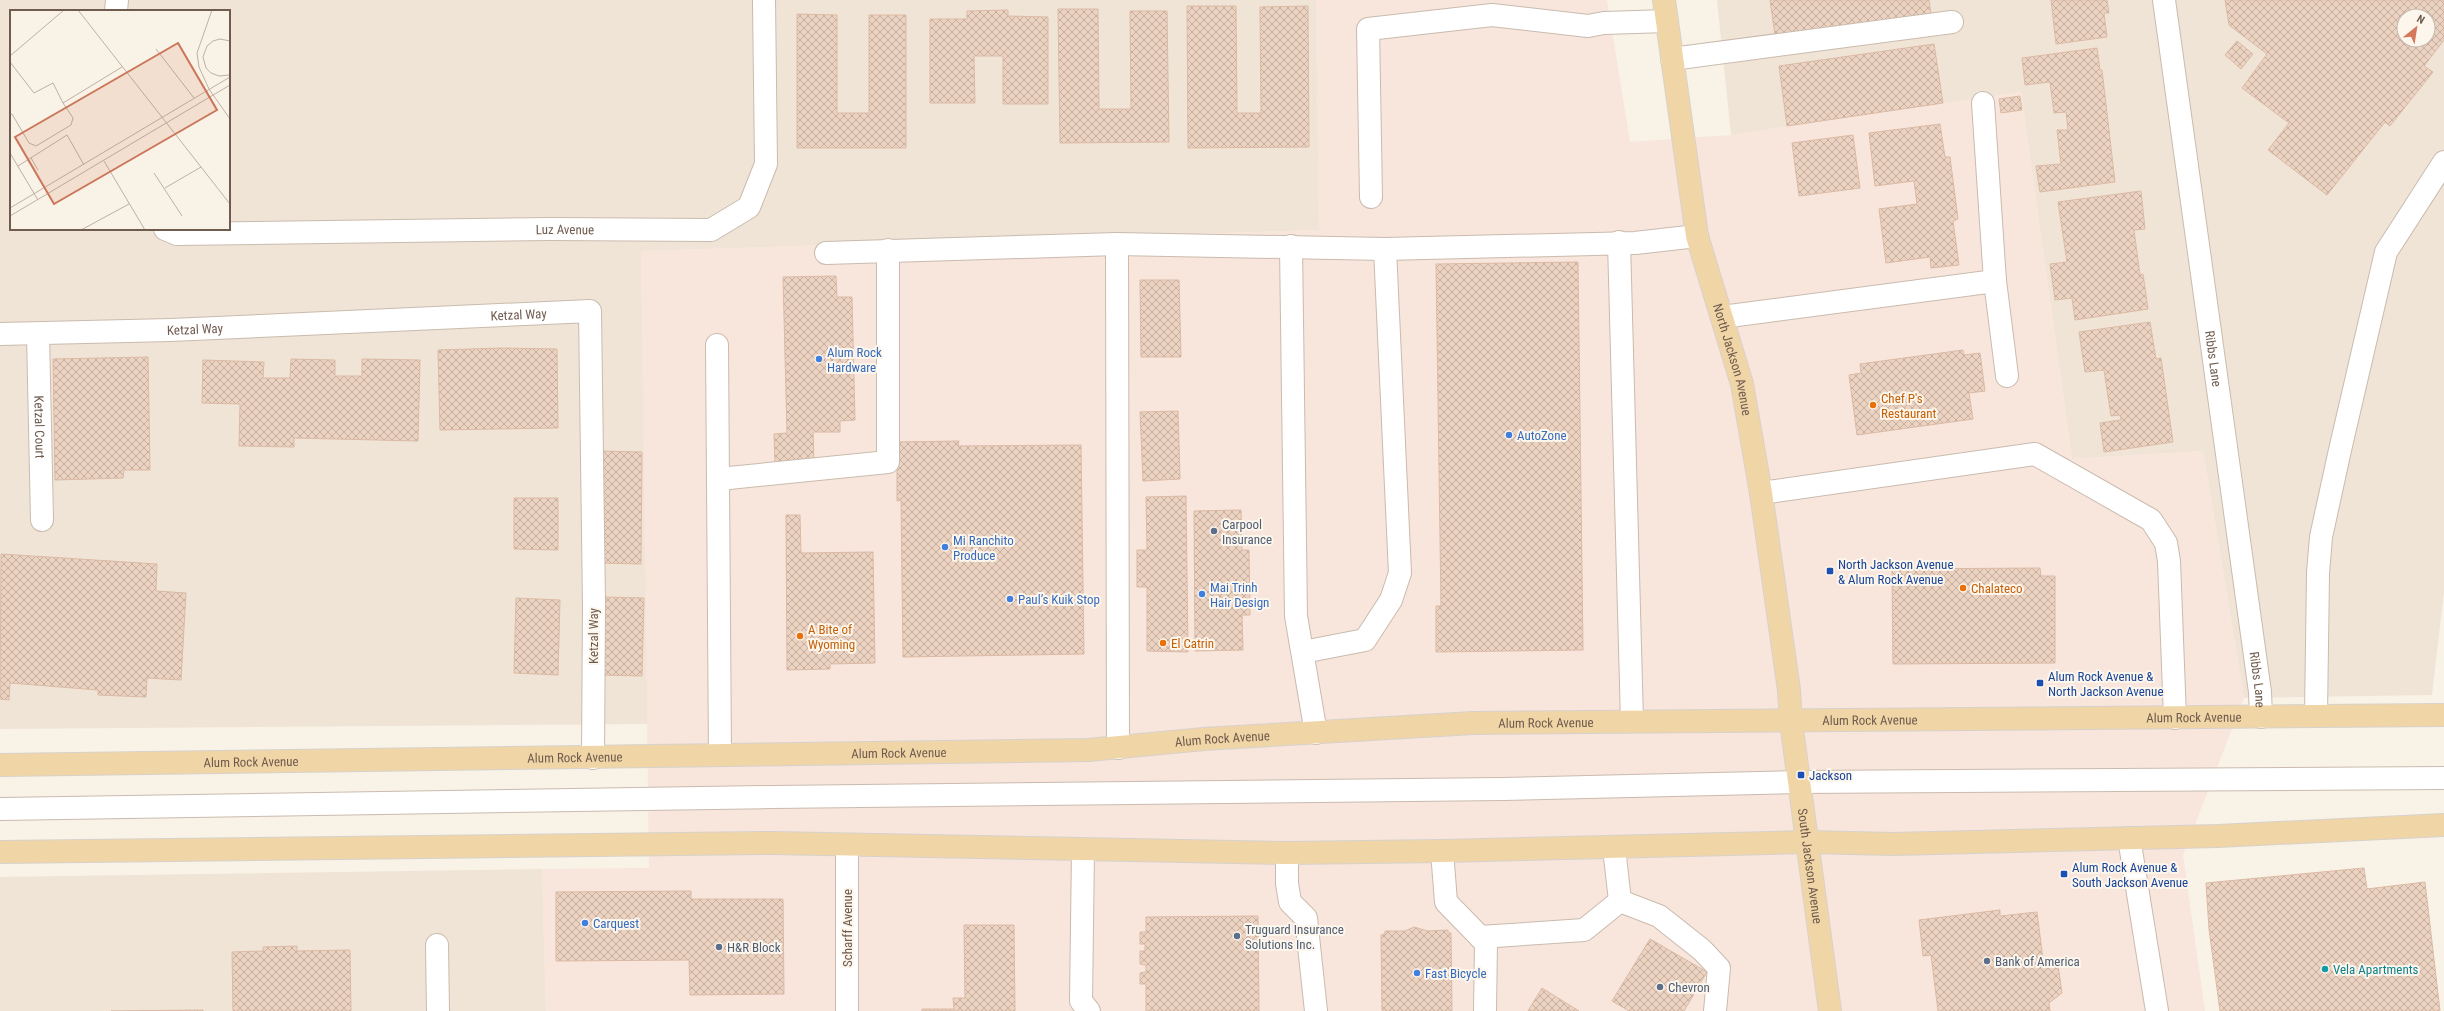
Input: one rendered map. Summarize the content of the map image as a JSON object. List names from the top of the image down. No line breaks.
{"streets":{"main road":["North Jackson Avenue","Alum Rock Avenue","South Jackson Avenue"],"street":["Luz Avenue","Ketzal Way","Ribbs Lane","Ketzal Court","Scharff Avenue"]},"crossings":[["Ketzal Way","Ketzal Court"],["Ketzal Way","Alum Rock Avenue"],["Ribbs Lane","Alum Rock Avenue"],["North Jackson Avenue","Alum Rock Avenue"],["North Jackson Avenue","South Jackson Avenue"],["Alum Rock Avenue","South Jackson Avenue"]],"places":{"other":["Alum Rock Hardware","Chef P's Restaurant","AutoZone","Carpool Insurance","Mi Ranchito Produce","Chalateco","Mai Trinh Hair Design","Paul’s Kuik Stop","A Bite of Wyoming","El Catrin","Carquest","Truguard Insurance Solutions Inc.","H&R Block","Bank of America","Vela Apartments","Fast Bicycle","Chevron"],"transit":["North Jackson Avenue & Alum Rock Avenue","Alum Rock Avenue & North Jackson Avenue","Jackson","Alum Rock Avenue & South Jackson Avenue"]},"north":"top right"}
